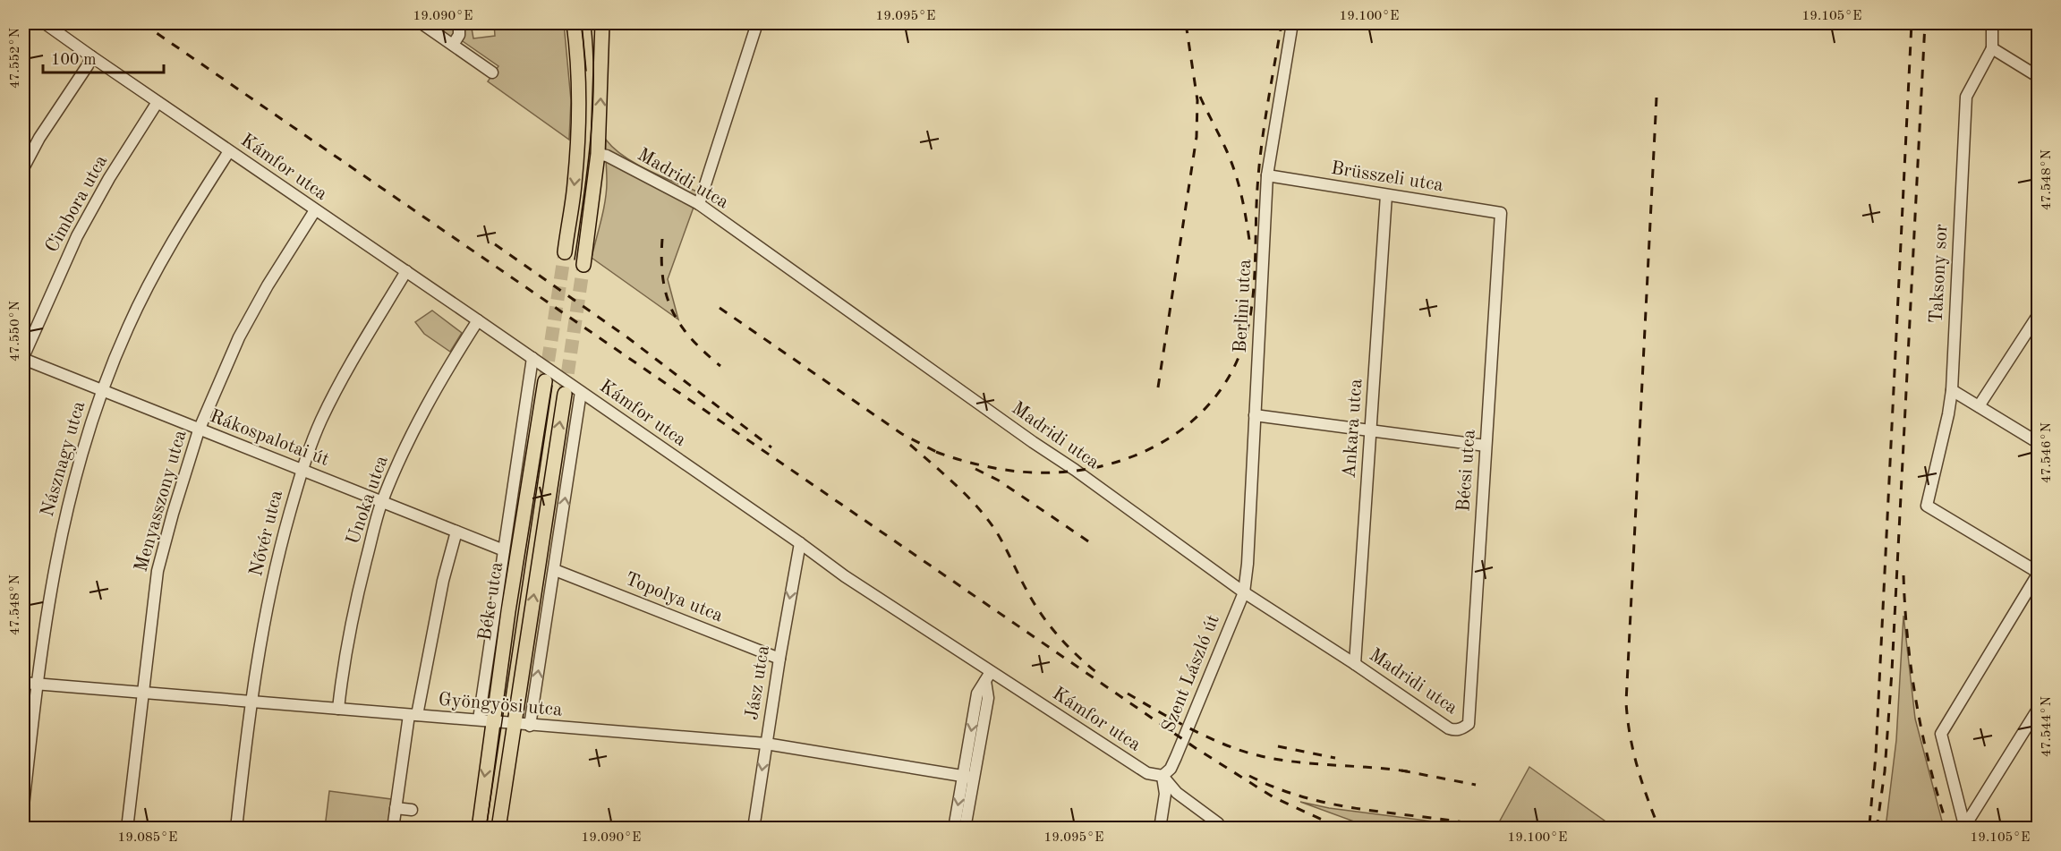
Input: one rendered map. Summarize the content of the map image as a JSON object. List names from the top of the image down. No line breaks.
{"streets":{"main road":["Béke utca"],"street":["Kámfor utca","Brüsszeli utca","Madridi utca","Cimbora utca","Taksony sor","Berlini utca","Ankara utca","Rákospalotai út","Násznagy utca","Bécsi utca","Unoka utca","Menyasszony utca","Nővér utca","Topolya utca","Szent László út","Jász utca","Gyöngyösi utca"]},"crossings":[["Kámfor utca","Cimbora utca"],["Kámfor utca","Násznagy utca"],["Kámfor utca","Unoka utca"],["Kámfor utca","Menyasszony utca"],["Kámfor utca","Nővér utca"],["Kámfor utca","Béke utca"],["Kámfor utca","Szent László út"],["Kámfor utca","Jász utca"],["Brüsszeli utca","Berlini utca"],["Brüsszeli utca","Ankara utca"],["Brüsszeli utca","Bécsi utca"],["Madridi utca","Berlini utca"],["Madridi utca","Ankara utca"],["Madridi utca","Bécsi utca"],["Madridi utca","Szent László út"],["Cimbora utca","Rákospalotai út"],["Berlini utca","Szent László út"],["Rákospalotai út","Násznagy utca"],["Rákospalotai út","Unoka utca"],["Rákospalotai út","Menyasszony utca"],["Rákospalotai út","Nővér utca"],["Rákospalotai út","Béke utca"],["Násznagy utca","Gyöngyösi utca"],["Unoka utca","Gyöngyösi utca"],["Menyasszony utca","Gyöngyösi utca"],["Nővér utca","Gyöngyösi utca"],["Topolya utca","Jász utca"],["Béke utca","Gyöngyösi utca"],["Jász utca","Gyöngyösi utca"]],"one_way":["Jász utca"],"scale_bar":"100 m","coordinates":["19.090°E","19.095°E","19.100°E","19.105°E","47.552°N","47.548°N","47.550°N","47.546°N","47.544°N","19.085°E"]}
